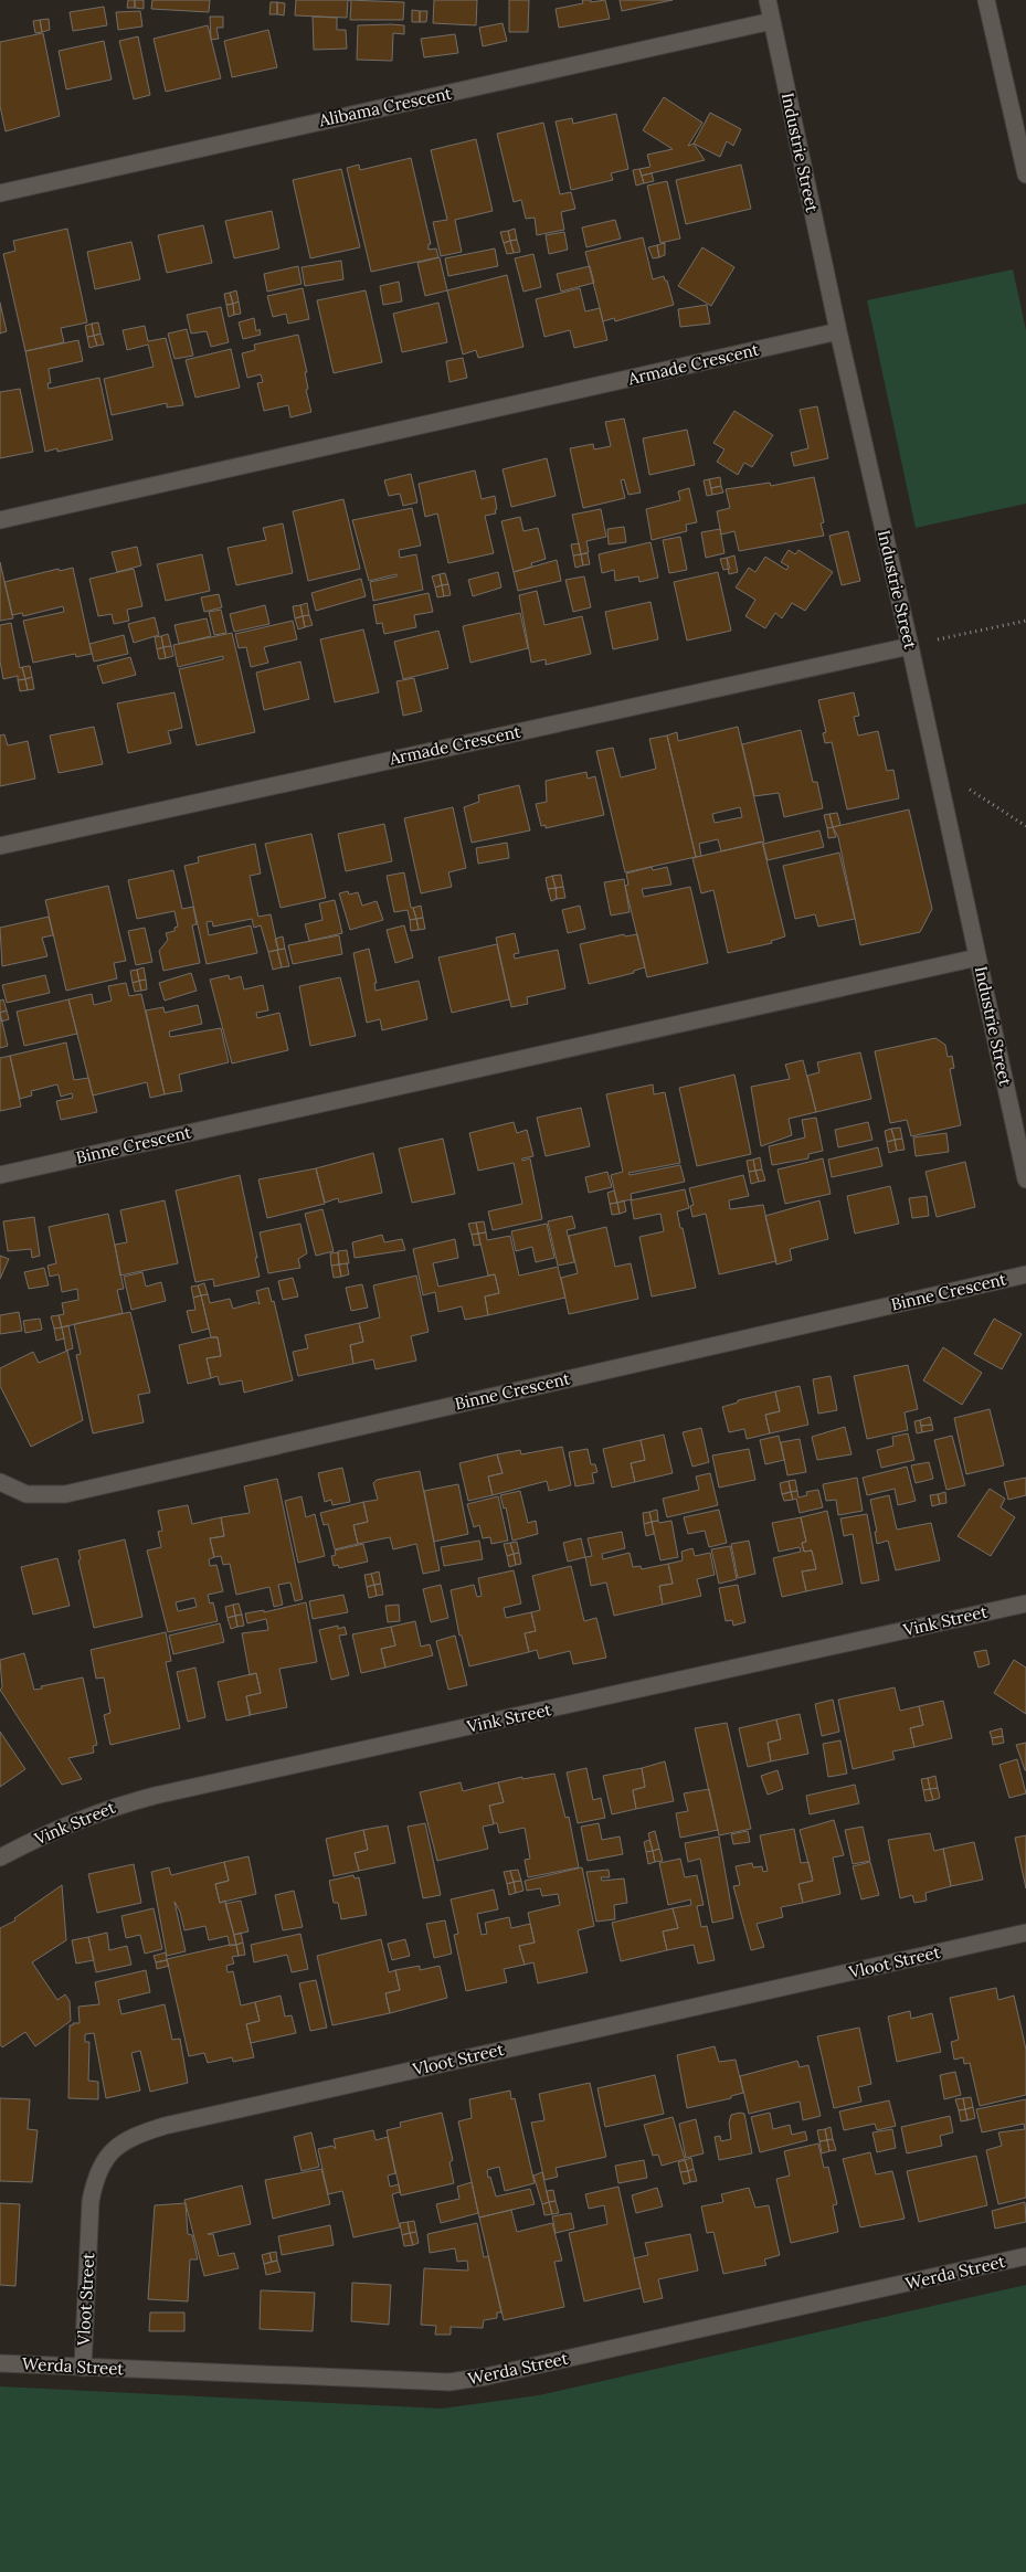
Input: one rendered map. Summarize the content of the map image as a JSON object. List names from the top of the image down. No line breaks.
{"streets":{"street":["Alibama Crescent","Industrie Street","Armade Crescent","Binne Crescent","Vink Street","Vloot Street","Werda Street"]},"crossings":[["Alibama Crescent","Industrie Street"],["Industrie Street","Armade Crescent"],["Industrie Street","Binne Crescent"],["Vloot Street","Werda Street"]]}
